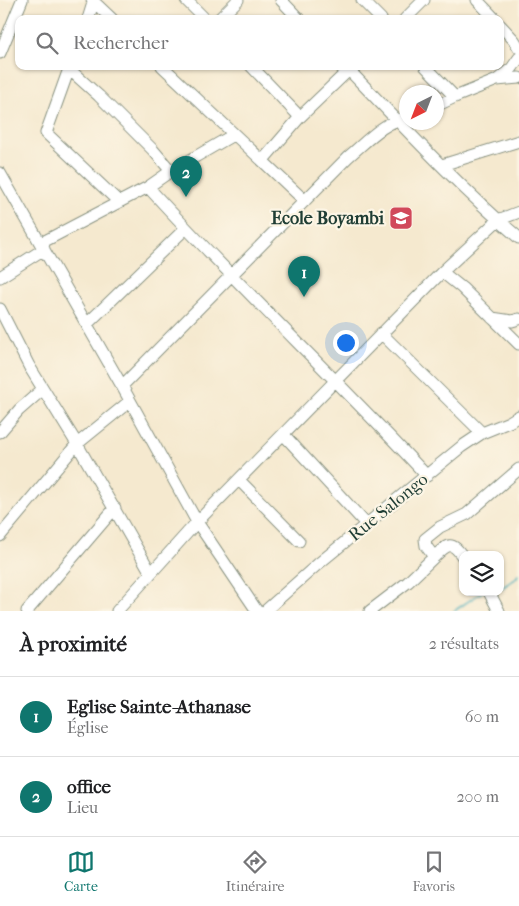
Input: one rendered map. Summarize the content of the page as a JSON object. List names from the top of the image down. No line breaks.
{"streets":{"street":["Rue Salongo"]},"places":{"school or university":["Ecole Boyambi"]},"north":"bottom left","page":{"search":"Rechercher","pins":["2","1"],"heading":["À proximité","2 résultats"],"list":[{"mark":"1","name":"Eglise Sainte-Athanase","note":"Église","value":"60 m"},{"mark":"2","name":"office","note":"Lieu","value":"200 m"}],"nav":["Carte","Itinéraire","Favoris"]}}
